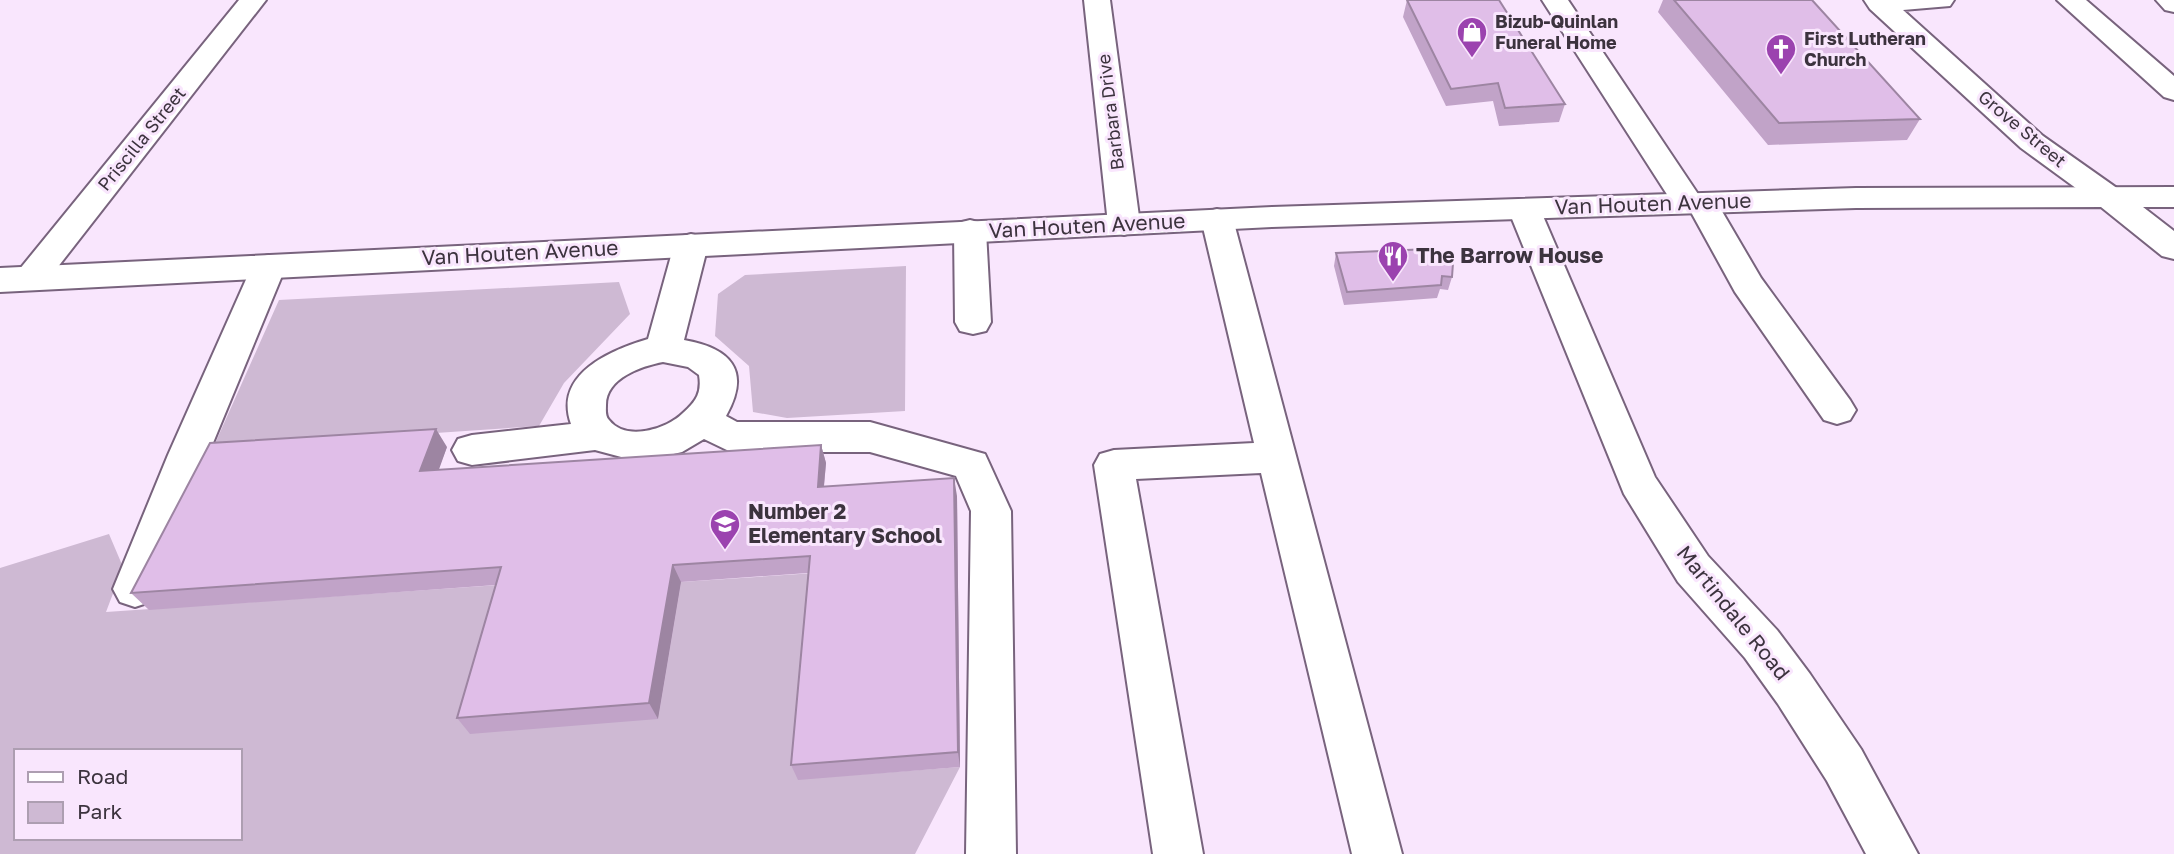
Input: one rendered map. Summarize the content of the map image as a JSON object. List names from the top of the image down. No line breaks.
{"streets":{"main road":["Barbara Drive","Grove Street","Priscilla Street","Van Houten Avenue","Martindale Road"]},"crossings":[["Barbara Drive","Van Houten Avenue"],["Grove Street","Van Houten Avenue"],["Priscilla Street","Van Houten Avenue"],["Van Houten Avenue","Martindale Road"]],"places":{"shop":["Bizub-Quinlan Funeral Home"],"church":["First Lutheran Church"],"restaurant":["The Barrow House"],"school or university":["Number 2 Elementary School"]},"legend":["Road","Park"]}
